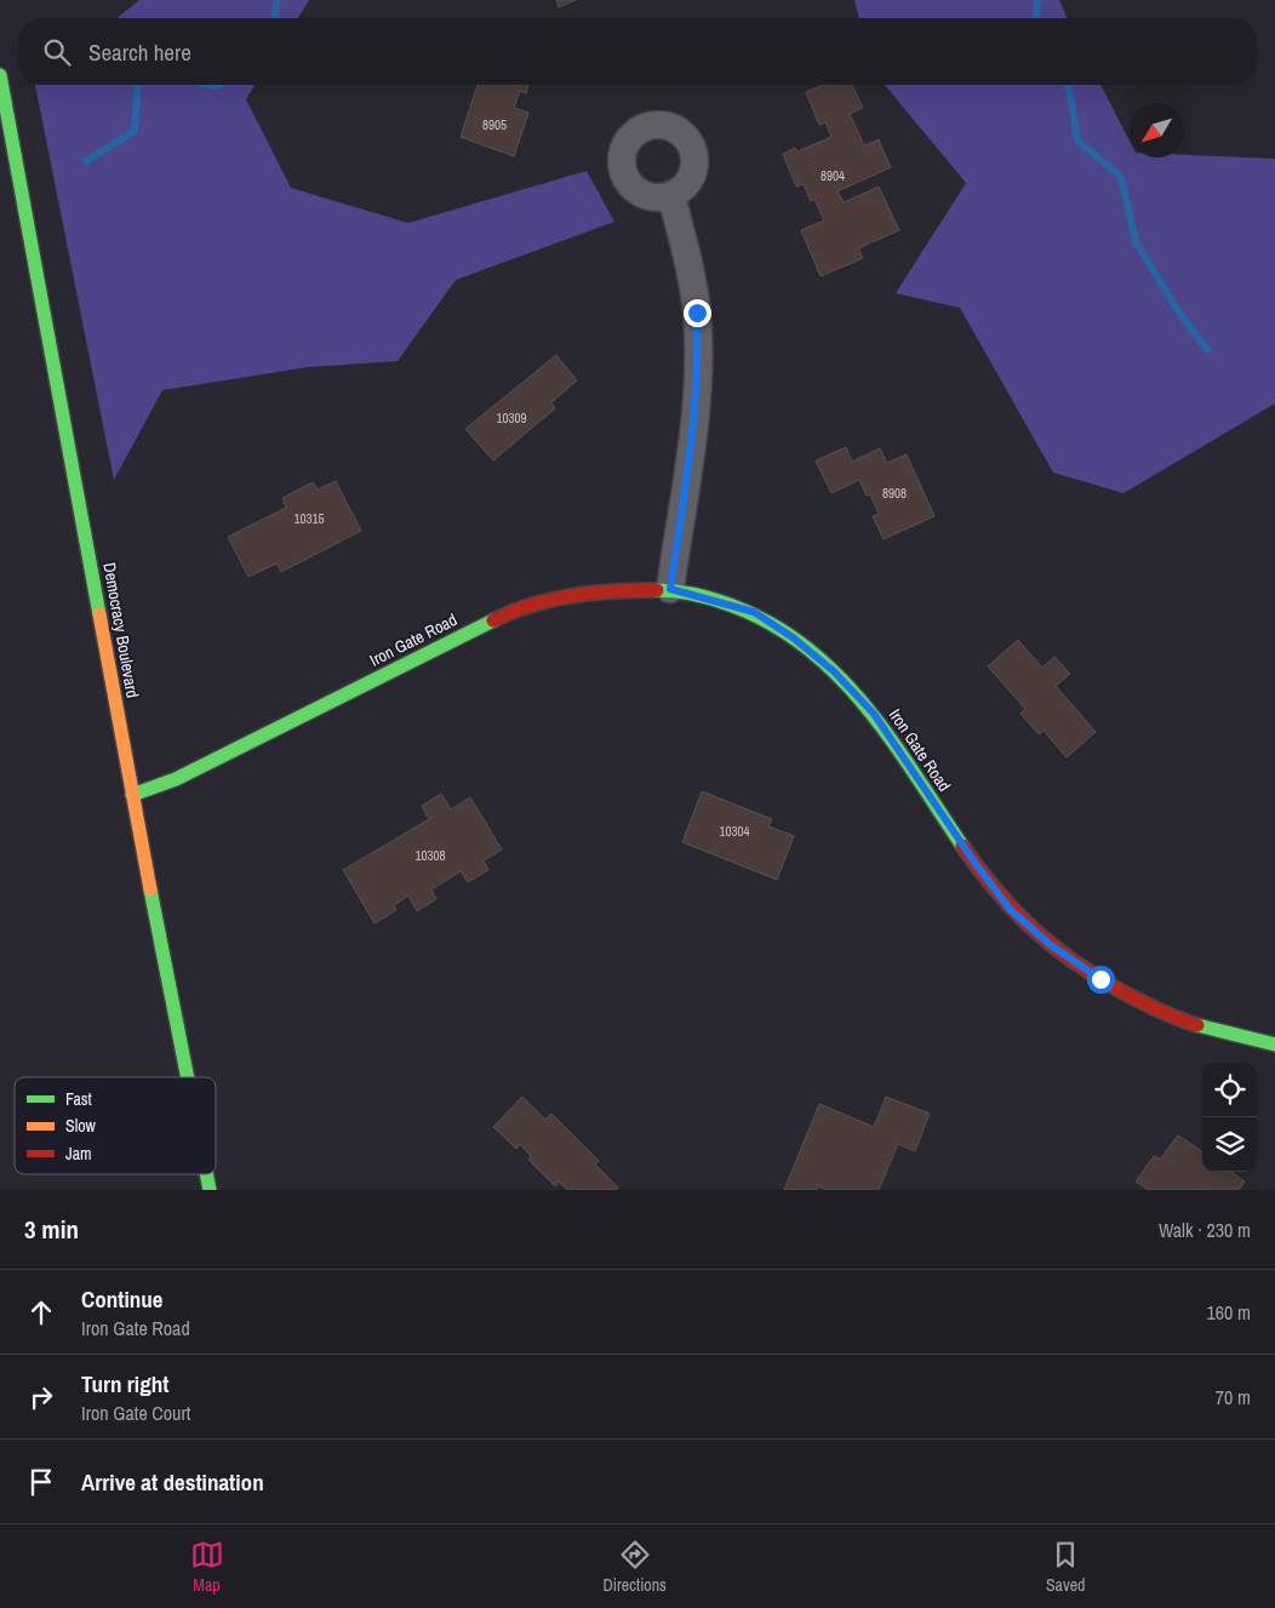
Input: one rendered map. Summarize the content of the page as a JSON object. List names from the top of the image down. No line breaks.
{"streets":{"street":["Democracy Boulevard","Iron Gate Road"]},"crossings":[["Democracy Boulevard","Iron Gate Road"]],"house_numbers":["8905","8904","10309","8908","10315","10304","10308"],"legend":["Fast","Slow","Jam"],"north":"bottom left","page":{"search":"Search here","heading":["3 min","Walk · 230 m"],"list":[["Continue","Iron Gate Road","160 m"],["Turn right","Iron Gate Court","70 m"],"Arrive at destination"],"nav":["Map","Directions","Saved"]}}
